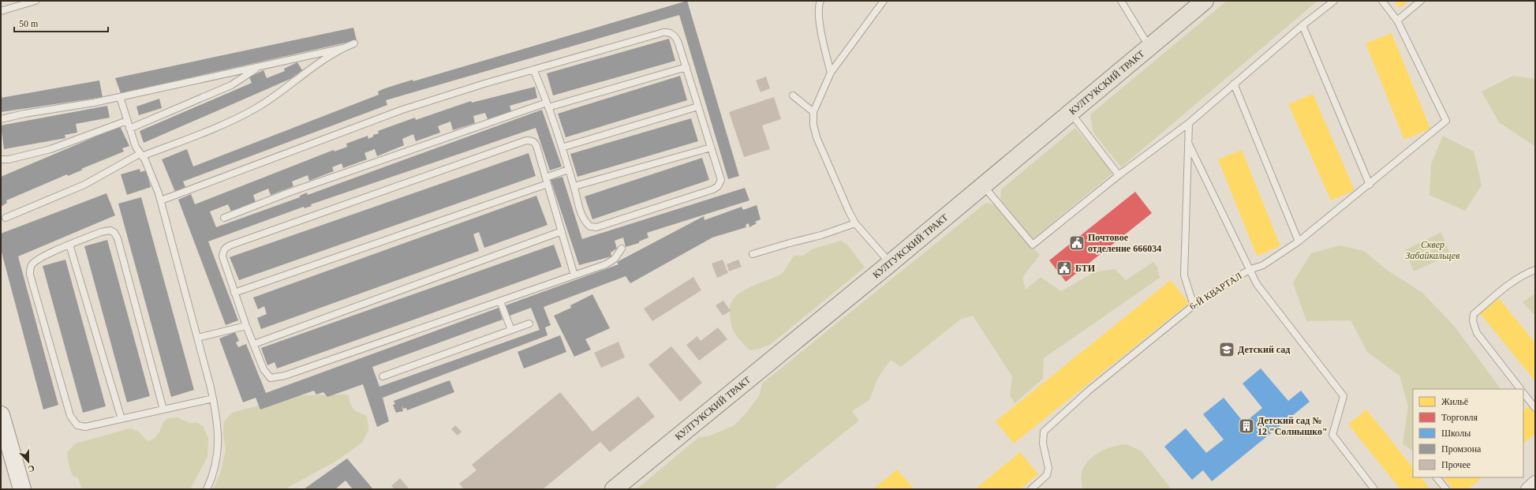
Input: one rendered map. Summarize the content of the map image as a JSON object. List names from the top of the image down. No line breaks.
{"streets":{"main road":["КУЛТУКСКИЙ ТРАКТ"],"lane":["6-Й КВАРТАЛ"]},"parks":["Сквер Забайкальцев"],"places":{"public building":["Почтовое отделение 666034","БТИ"],"school or university":["Детский сад"],"building":["Детский сад № 12 \"Солнышко\""]},"legend":["Жильё","Торговля","Школы","Промзона","Прочее"],"scale_bar":"50 m","north":"bottom"}
